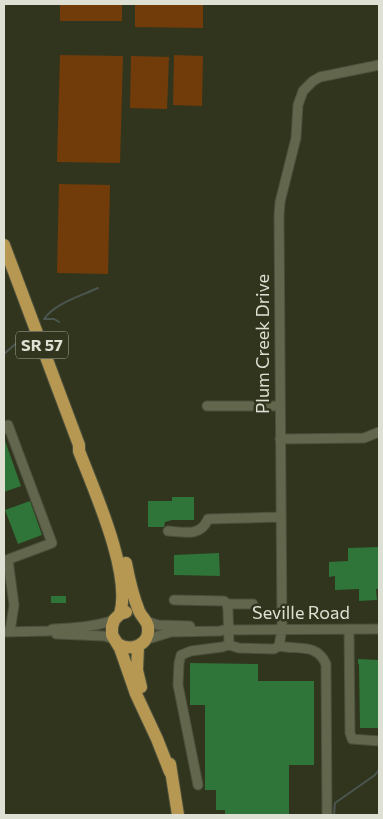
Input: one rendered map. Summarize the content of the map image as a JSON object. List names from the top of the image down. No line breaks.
{"streets":{"highway":["SR 57"],"street":["Plum Creek Drive","Seville Road"]},"crossings":[["Plum Creek Drive","Seville Road"],["SR 57","Seville Road"]]}
